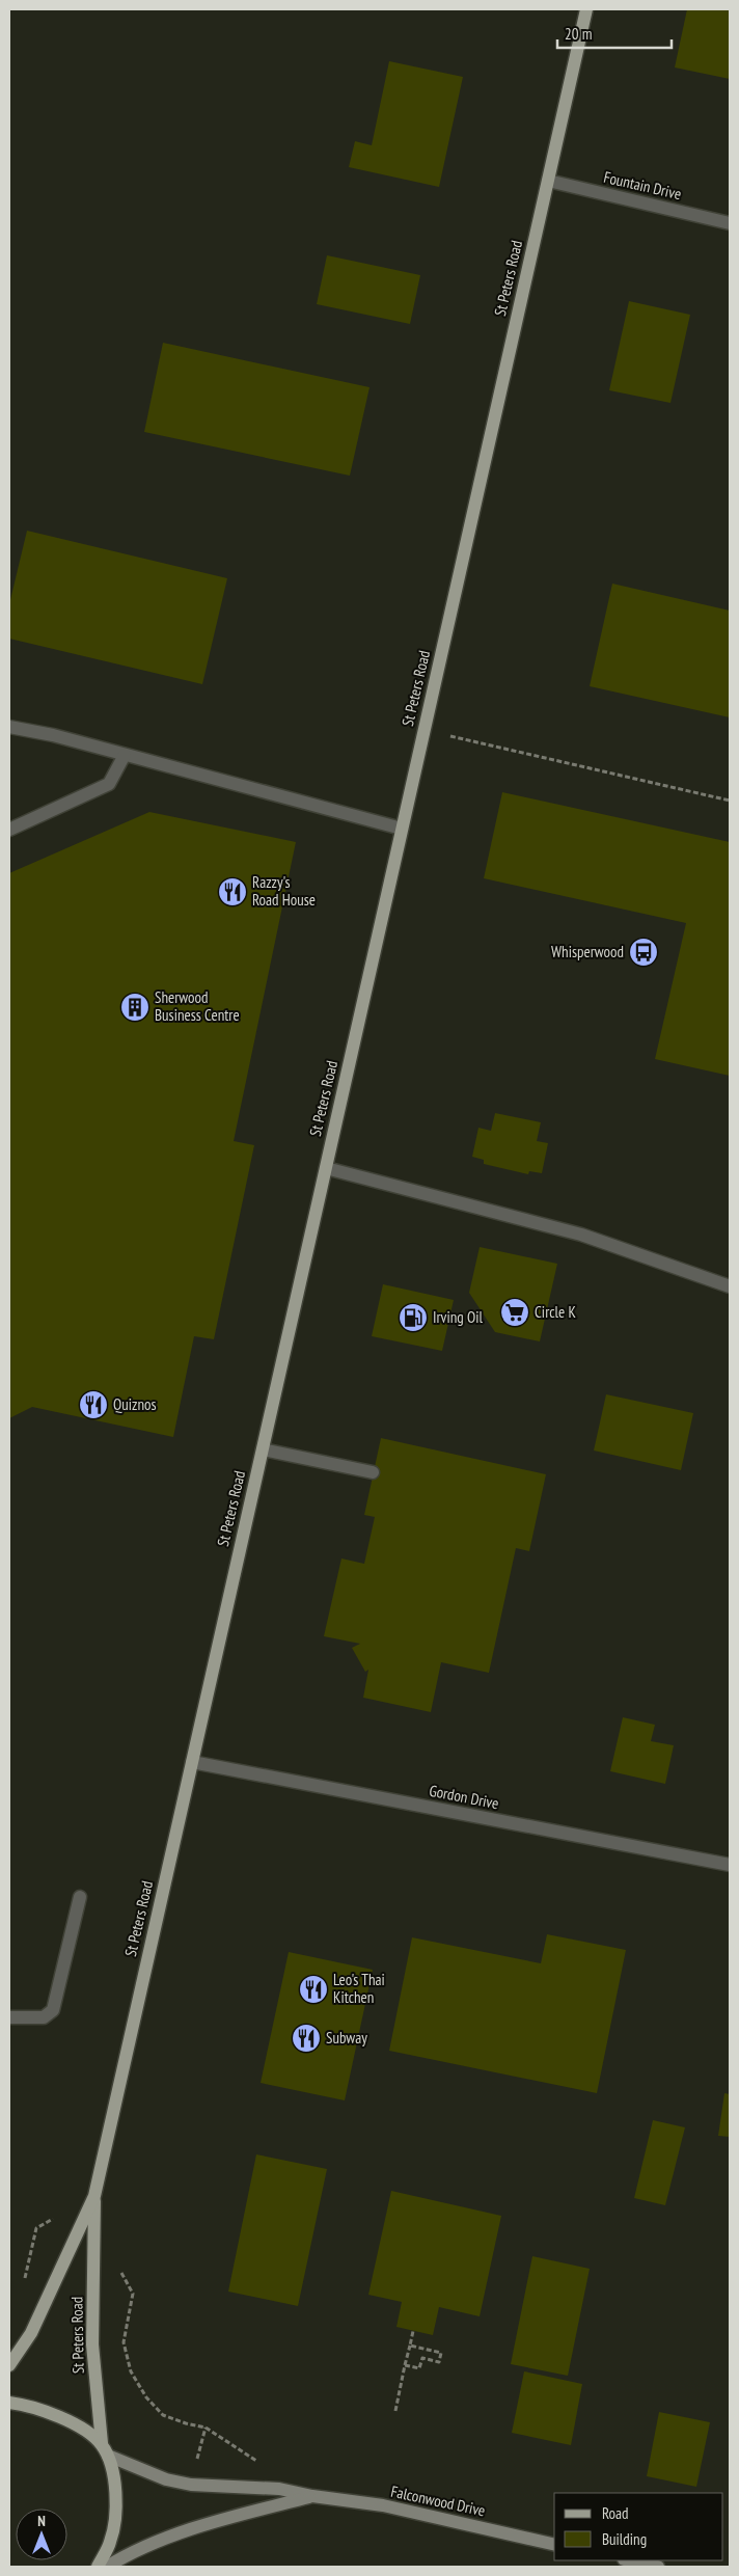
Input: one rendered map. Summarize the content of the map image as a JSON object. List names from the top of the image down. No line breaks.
{"streets":{"main road":["St Peters Road"],"street":["Fountain Drive","Gordon Drive","Falconwood Drive"]},"crossings":[["Fountain Drive","St Peters Road"],["St Peters Road","Gordon Drive"]],"places":{"restaurant":["Razzy's Road House","Quiznos","Leo's Thai Kitchen","Subway"],"bus stop":["Whisperwood"],"building":["Sherwood Business Centre"],"supermarket":["Circle K"],"fuel station":["Irving Oil"]},"legend":["Road","Building"],"scale_bar":"20 m","north":"top"}
